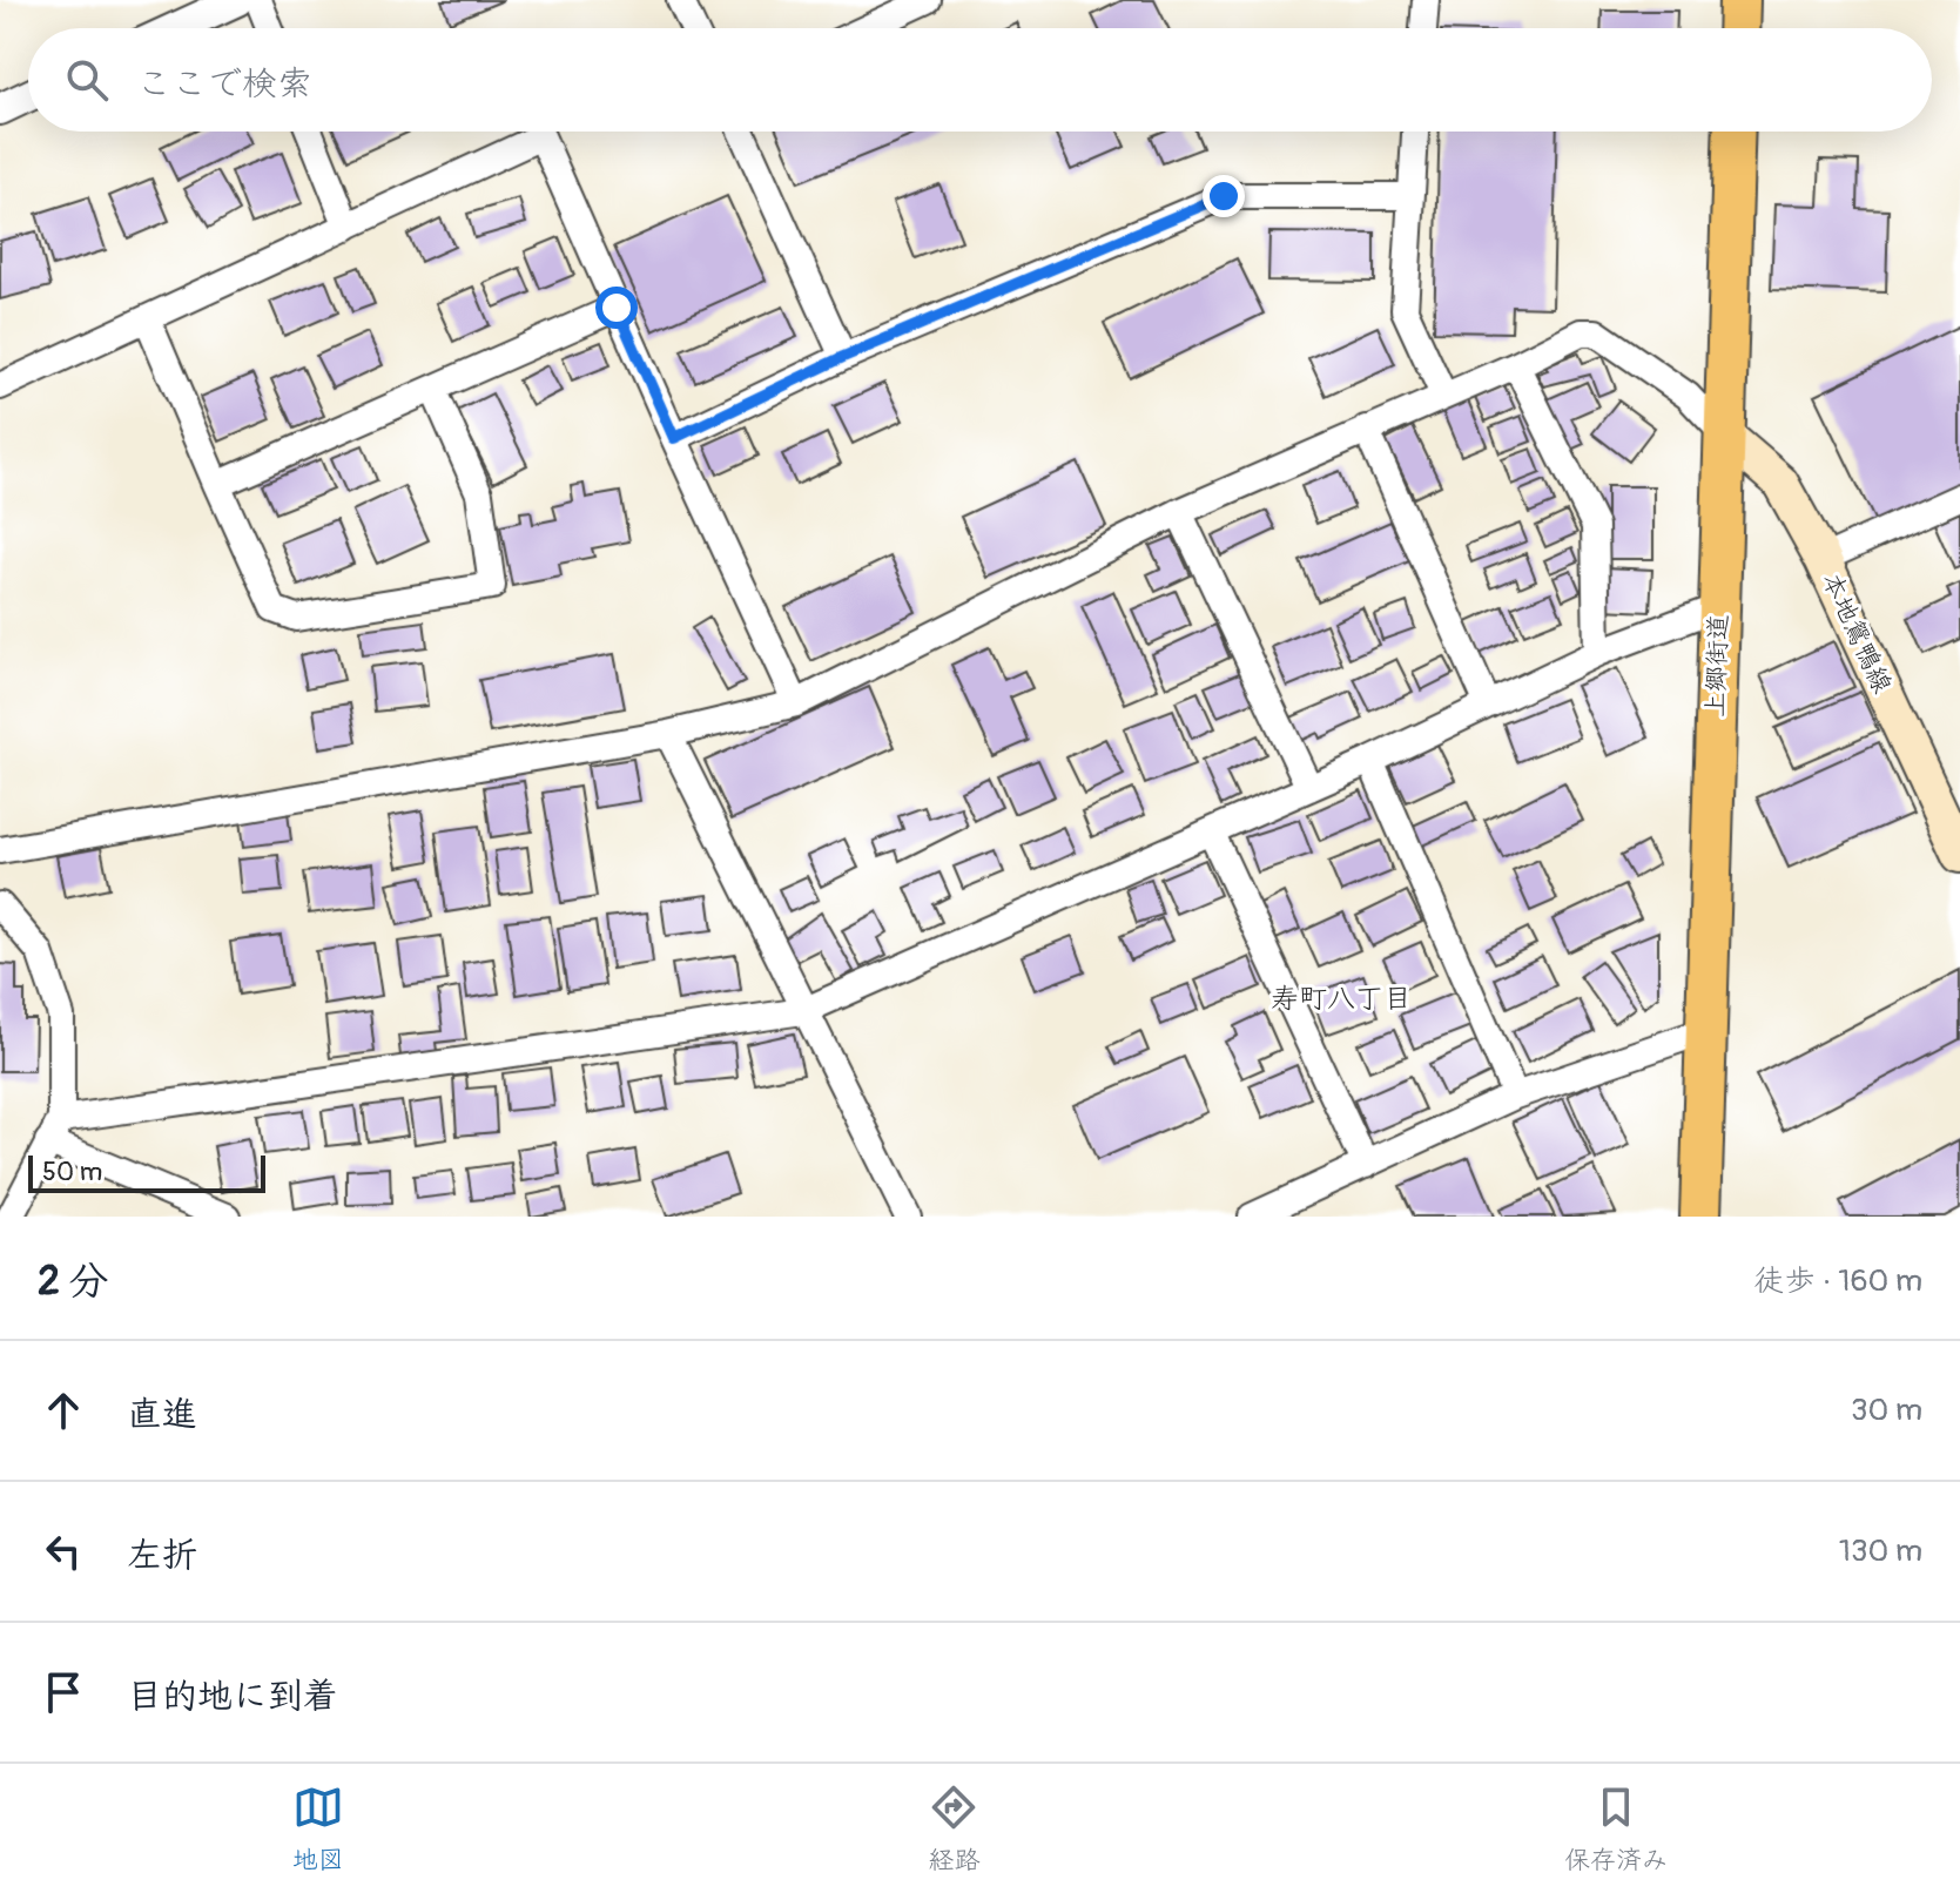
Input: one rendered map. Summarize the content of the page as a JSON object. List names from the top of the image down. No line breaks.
{"streets":{"main road":["本地鴛鴨線","上郷街道"]},"crossings":[["本地鴛鴨線","上郷街道"]],"districts":["寿町八丁目"],"scale_bar":"50 m","page":{"search":"ここで検索","scale":"50 m","heading":["2 分","徒歩 · 160 m"],"list":[["直進","30 m"],["左折","130 m"],"目的地に到着"],"nav":["地図","経路","保存済み"]}}
